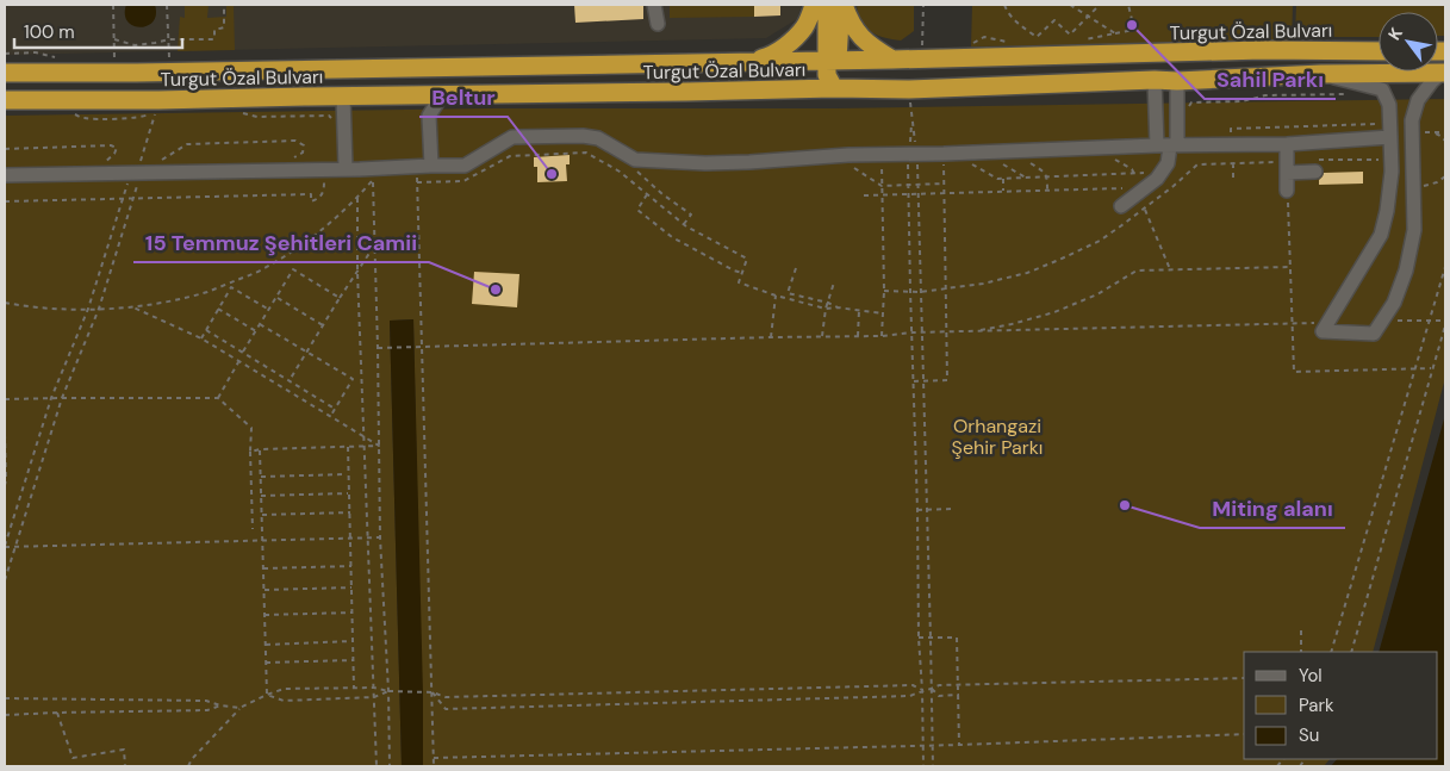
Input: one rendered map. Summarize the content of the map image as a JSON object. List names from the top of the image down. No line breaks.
{"streets":{"highway":["Turgut Özal Bulvarı"]},"parks":["Orhangazi Şehir Parkı"],"places":["Sahil Parkı","Beltur","15 Temmuz Şehitleri Camii","Miting alanı"],"legend":["Yol","Park","Su"],"scale_bar":"100 m","north":"top left"}
